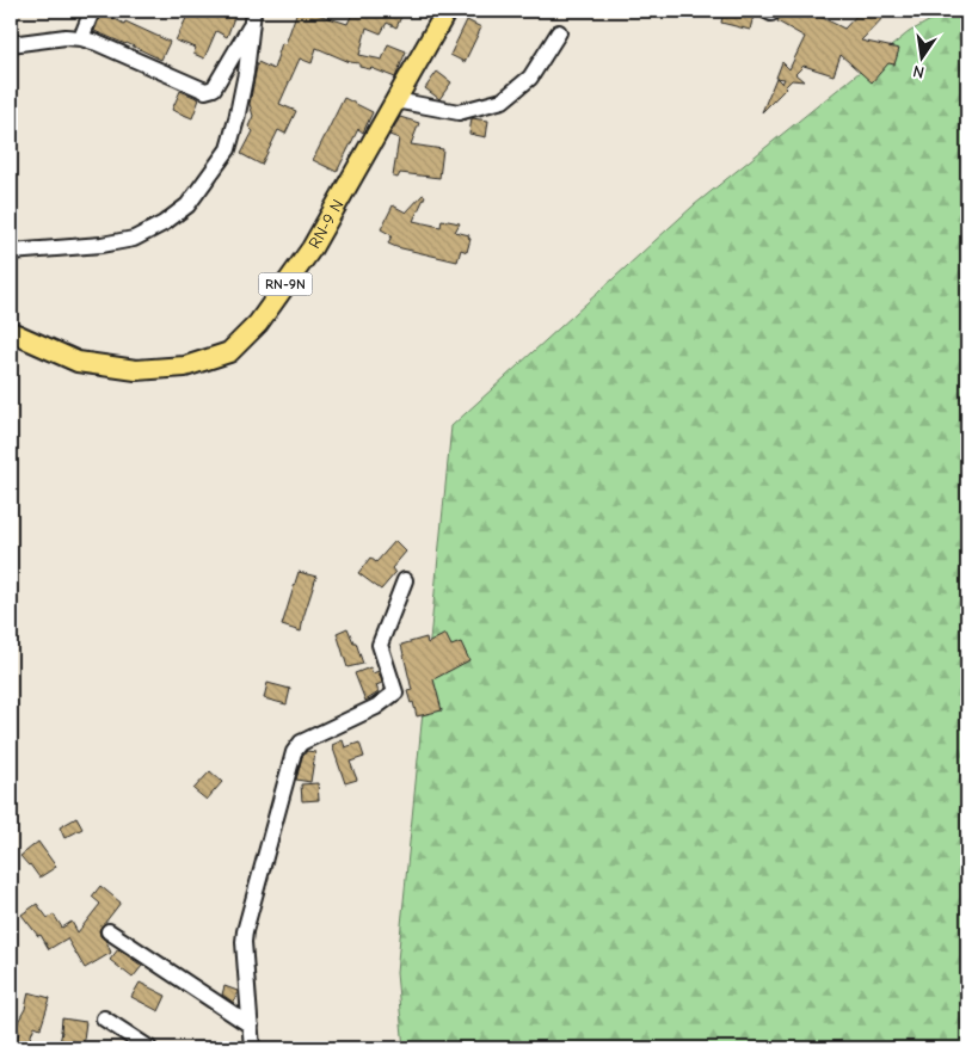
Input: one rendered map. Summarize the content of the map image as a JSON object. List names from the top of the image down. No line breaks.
{"streets":{"main road":["RN-9 N","RN-9N"]},"north":"bottom"}
